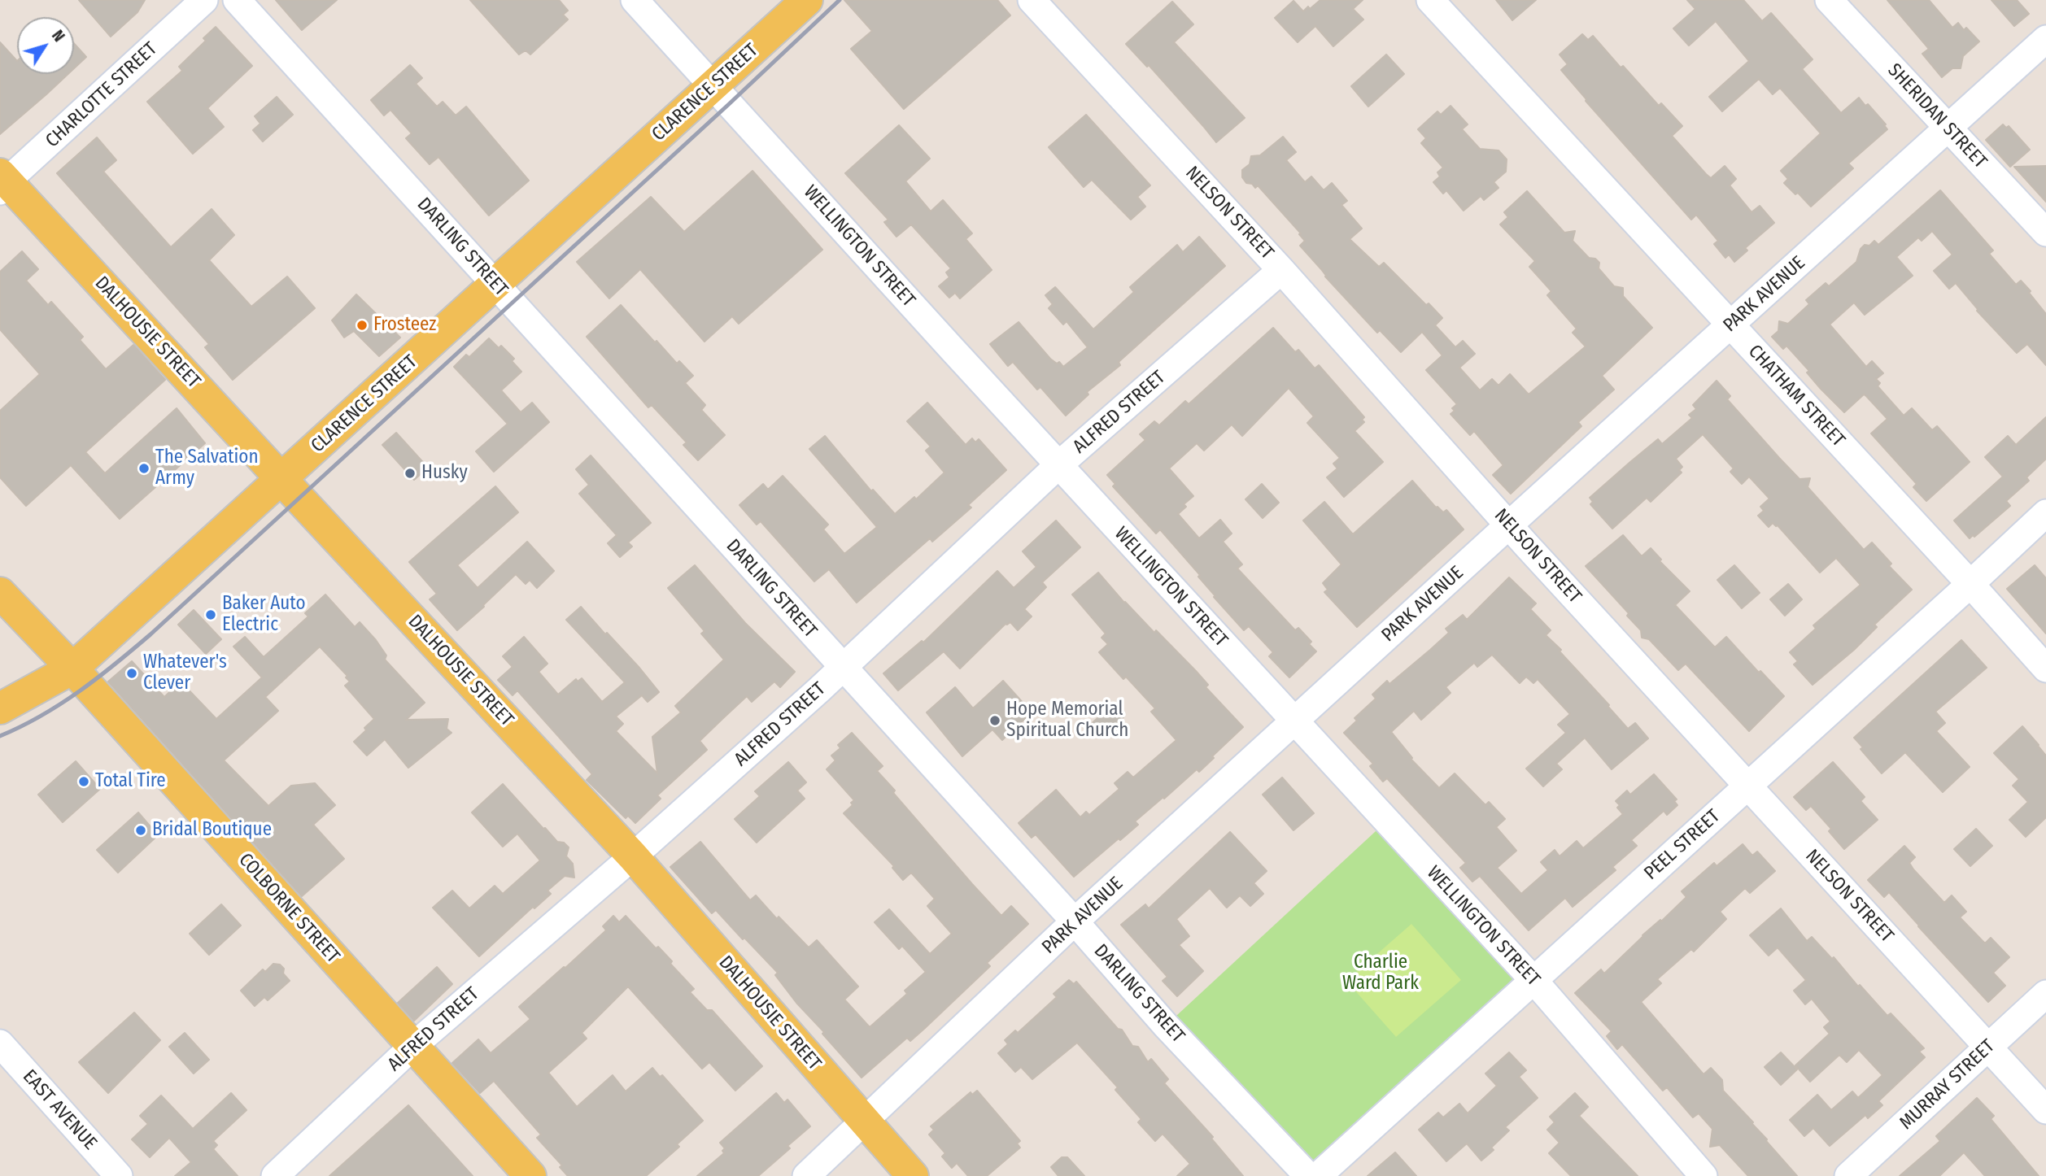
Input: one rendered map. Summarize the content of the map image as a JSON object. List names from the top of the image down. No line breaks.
{"streets":{"main road":["CLARENCE STREET","DALHOUSIE STREET","COLBORNE STREET"],"street":["CHARLOTTE STREET","SHERIDAN STREET","NELSON STREET","WELLINGTON STREET","DARLING STREET","PARK AVENUE","CHATHAM STREET","ALFRED STREET","PEEL STREET","MURRAY STREET","EAST AVENUE"]},"crossings":[["CLARENCE STREET","WELLINGTON STREET"],["CLARENCE STREET","DARLING STREET"],["CLARENCE STREET","DALHOUSIE STREET"],["CLARENCE STREET","COLBORNE STREET"],["CHARLOTTE STREET","DALHOUSIE STREET"],["SHERIDAN STREET","PARK AVENUE"],["NELSON STREET","PARK AVENUE"],["NELSON STREET","ALFRED STREET"],["NELSON STREET","PEEL STREET"],["NELSON STREET","MURRAY STREET"],["WELLINGTON STREET","PARK AVENUE"],["WELLINGTON STREET","ALFRED STREET"],["WELLINGTON STREET","PEEL STREET"],["DARLING STREET","PARK AVENUE"],["DARLING STREET","ALFRED STREET"],["PARK AVENUE","DALHOUSIE STREET"],["PARK AVENUE","CHATHAM STREET"],["DALHOUSIE STREET","ALFRED STREET"],["CHATHAM STREET","PEEL STREET"],["ALFRED STREET","COLBORNE STREET"]],"parks":["Charlie Ward Park"],"places":["Frosteez","The Salvation Army","Husky","Baker Auto Electric","Whatever's Clever","Hope Memorial Spiritual Church","Total Tire","Bridal Boutique"],"north":"top right"}
